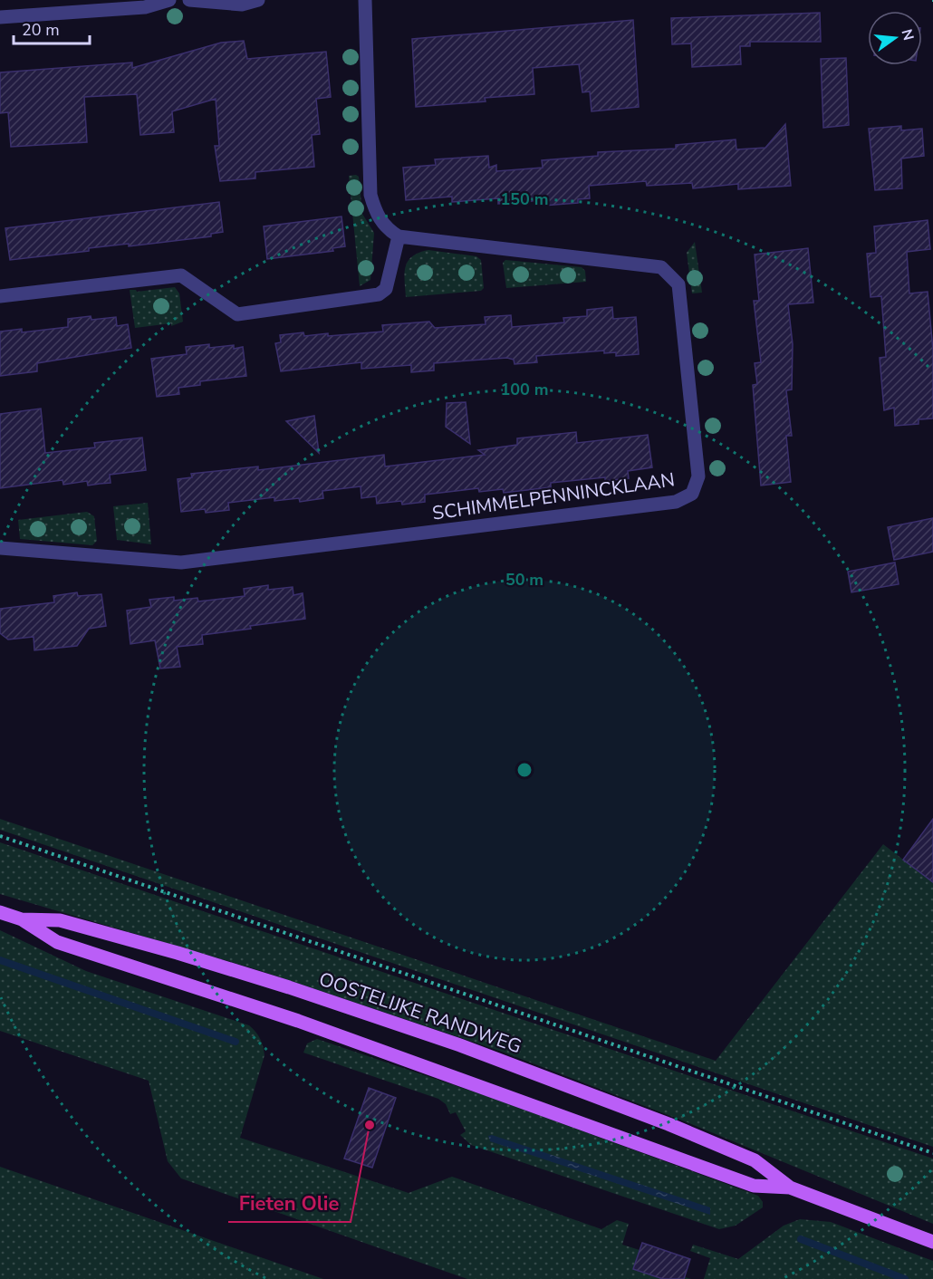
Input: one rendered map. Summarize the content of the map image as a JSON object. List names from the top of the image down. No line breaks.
{"streets":{"main road":["OOSTELIJKE RANDWEG"],"street":["SCHIMMELPENNINCKLAAN"]},"places":["Fieten Olie"],"scale_bar":"20 m","north":"right","rings":["150 m","100 m","50 m"]}
